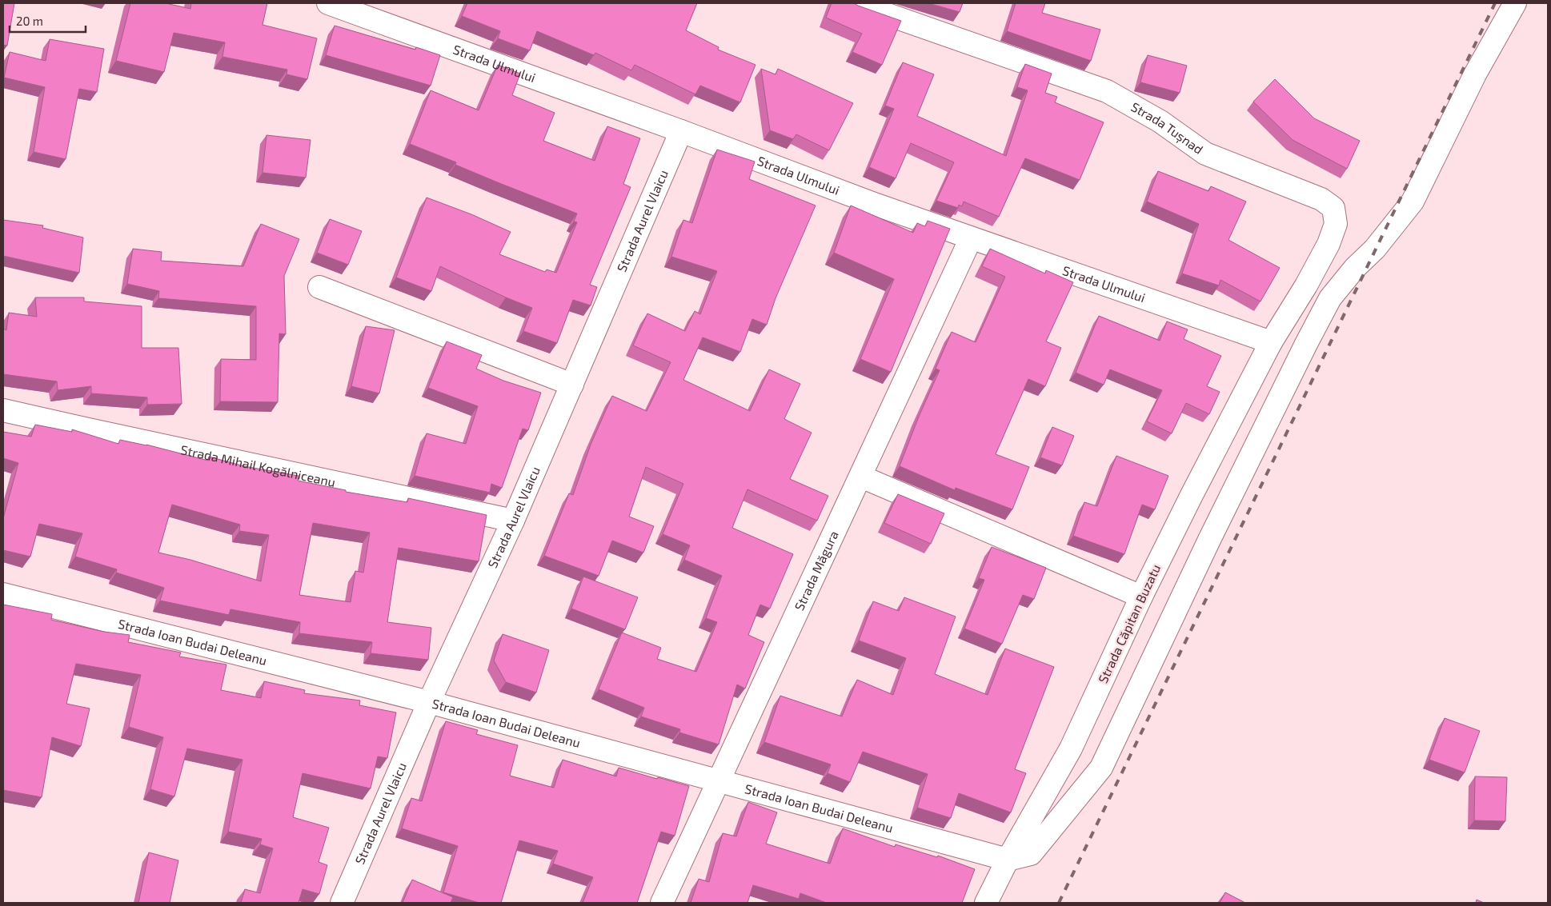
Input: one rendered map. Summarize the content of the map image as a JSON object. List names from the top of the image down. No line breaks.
{"streets":{"street":["Strada Ulmului","Strada Tușnad","Strada Aurel Vlaicu","Strada Mihail Kogălniceanu","Strada Măgura","Strada Căpitan Buzatu","Strada Ioan Budai Deleanu"]},"crossings":[["Strada Ulmului","Strada Tușnad"],["Strada Ulmului","Strada Aurel Vlaicu"],["Strada Ulmului","Strada Măgura"],["Strada Ulmului","Strada Căpitan Buzatu"],["Strada Tușnad","Strada Căpitan Buzatu"],["Strada Aurel Vlaicu","Strada Mihail Kogălniceanu"],["Strada Aurel Vlaicu","Strada Ioan Budai Deleanu"],["Strada Măgura","Strada Ioan Budai Deleanu"],["Strada Căpitan Buzatu","Strada Ioan Budai Deleanu"]],"scale_bar":"20 m"}
